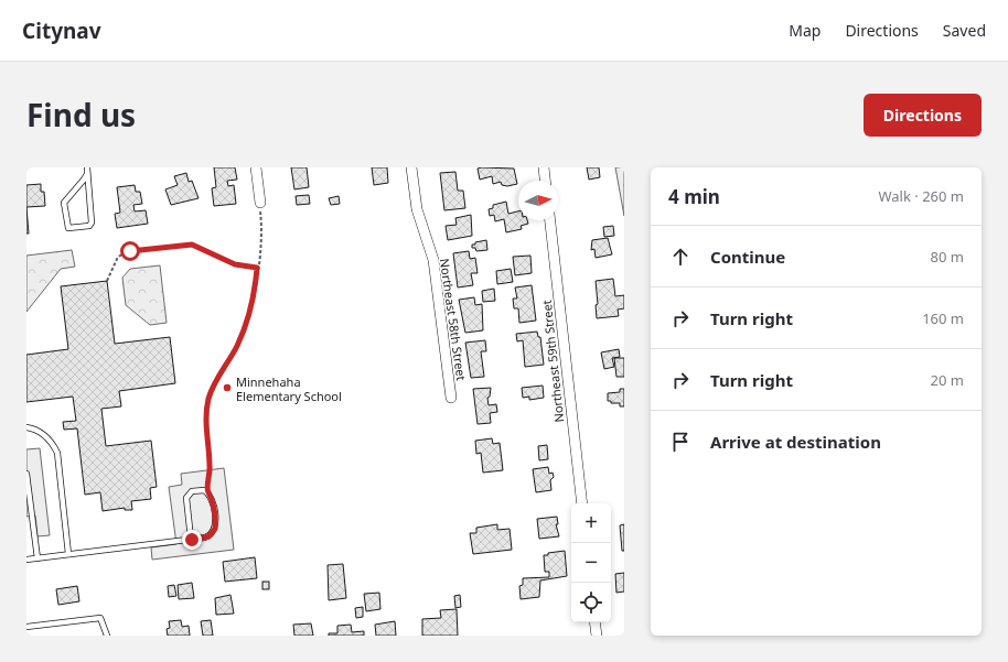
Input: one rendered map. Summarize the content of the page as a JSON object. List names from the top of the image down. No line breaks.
{"streets":{"street":["Northeast 58th Street","Northeast 59th Street"]},"places":["Minnehaha Elementary School"],"north":"right","page":{"header":"Citynav","nav":["Map","Directions","Saved"],"title":"Find us","buttons":"Directions","heading":["4 min","Walk · 260 m"],"list":[["Continue","80 m"],["Turn right","160 m"],["Turn right","20 m"],"Arrive at destination"],"map_buttons":["+","−"]}}
